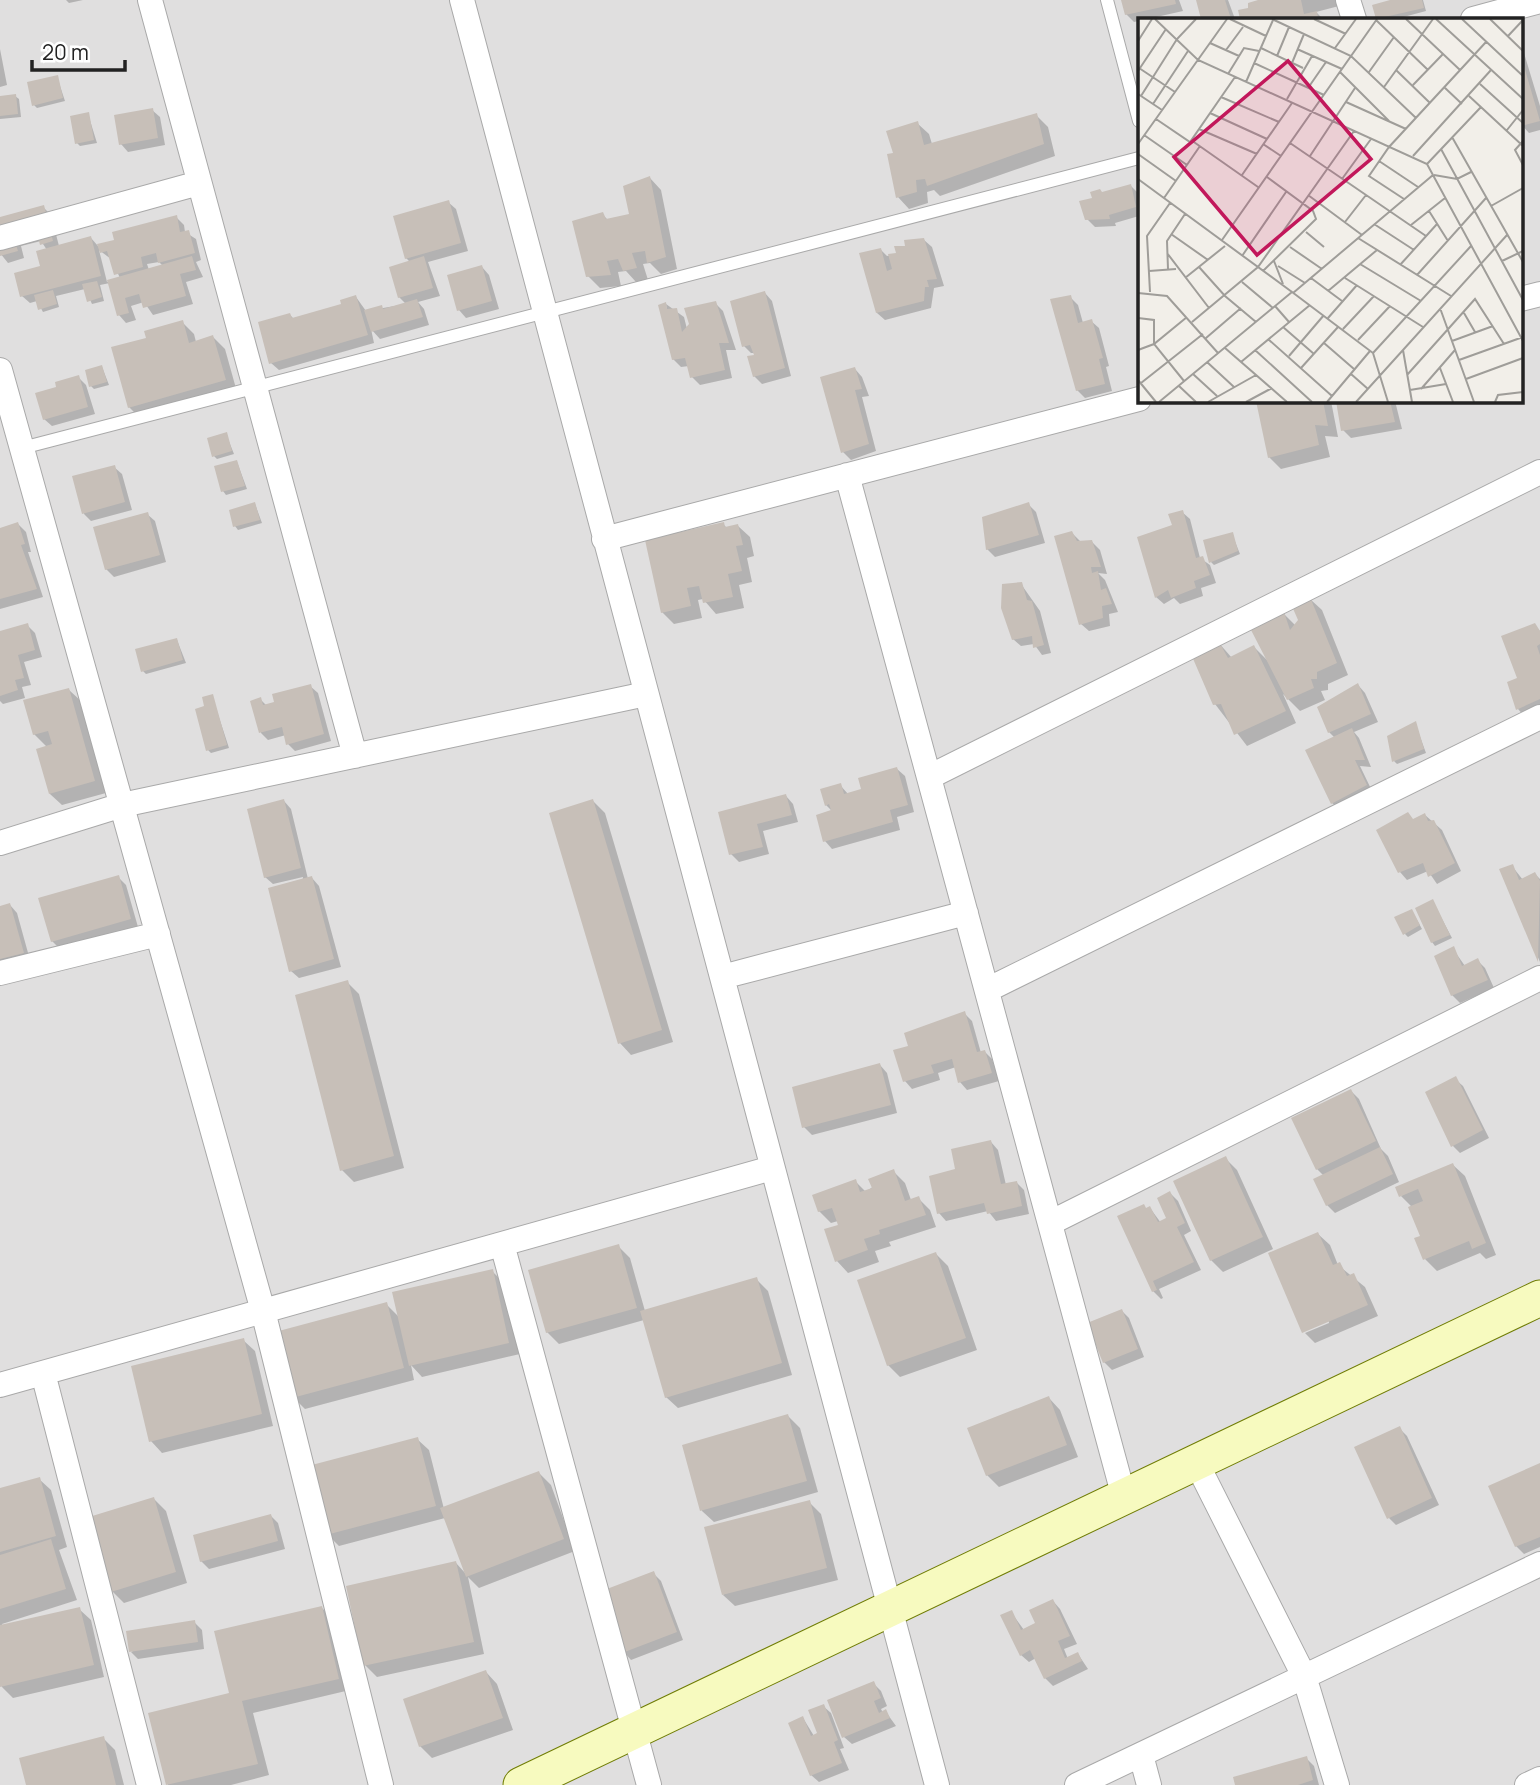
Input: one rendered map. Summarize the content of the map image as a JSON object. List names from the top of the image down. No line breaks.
{"scale_bar":"20 m"}
